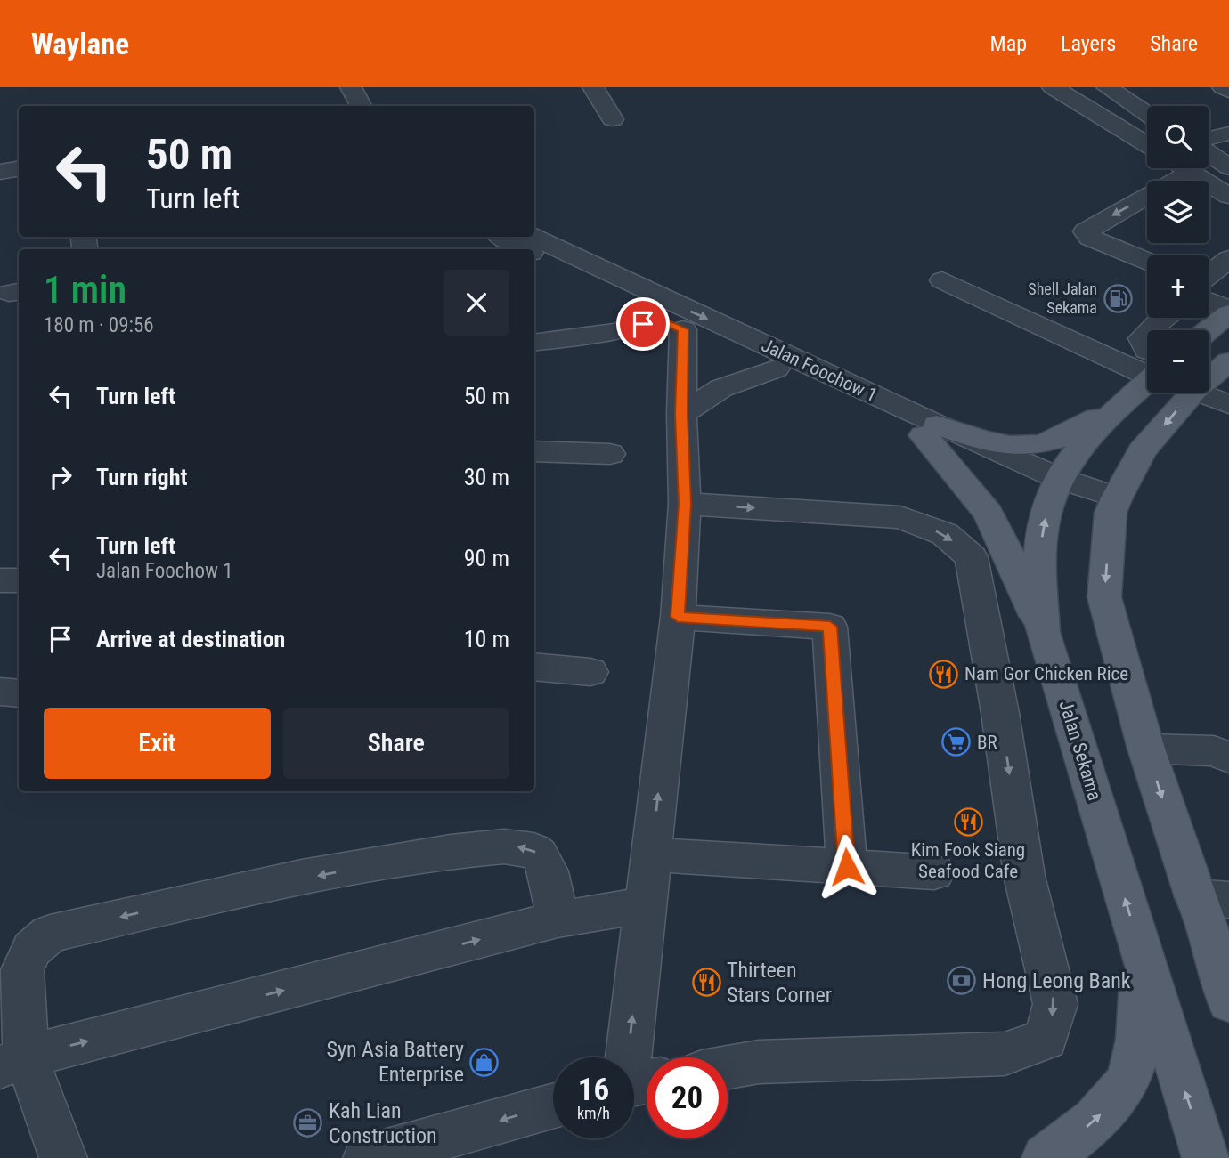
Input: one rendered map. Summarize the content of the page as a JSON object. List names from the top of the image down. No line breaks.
{"streets":{"main road":["Jalan Sekama"],"street":["Jalan Foochow 1"]},"crossings":[["Jalan Foochow 1","Jalan Sekama"]],"places":{"fuel station":["Shell Jalan Sekama"],"restaurant":["Nam Gor Chicken Rice","Kim Fook Siang Seafood Cafe","Thirteen Stars Corner"],"supermarket":["BR"],"bank":["Hong Leong Bank"],"shop":["Syn Asia Battery Enterprise"],"office":["Kah Lian Construction"]},"page":{"header":"Waylane","nav":["Map","Layers","Share"],"map_buttons":["+","−"],"turn":["50 m","Turn left"],"heading":["1 min","180 m · 09:56"],"list":[{"name":"Turn left","value":"50 m"},{"name":"Turn right","value":"30 m"},{"name":"Turn left","note":"Jalan Foochow 1","value":"90 m"},{"name":"Arrive at destination","value":"10 m"}],"buttons":["Exit","Share"],"speed":"16 km/h","limit":"20"}}
